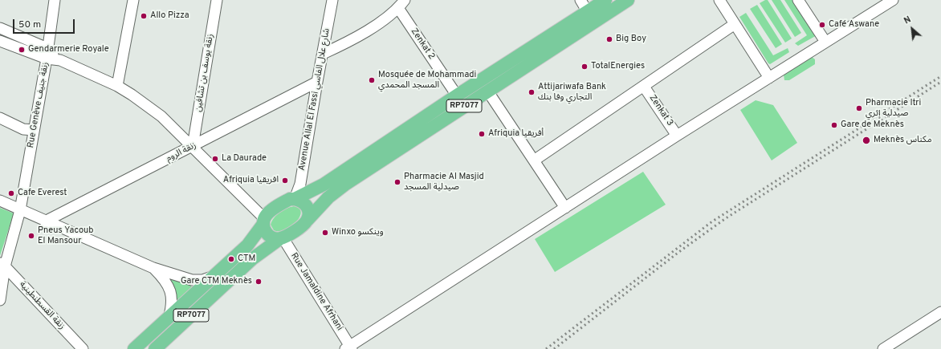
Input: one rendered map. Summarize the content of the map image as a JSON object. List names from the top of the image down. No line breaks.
{"streets":{"main road":["RP7077"],"street":["Zenkat 2","زنقة يوسف بن تشافين","Avenue Allal El Fassi شارع علال الفاسي","Rue Genève زنقة جنيف","Zenkat 3","زنقة الروم","Rue Jamaldine Afrhani","زنقة القسطنطينية"]},"crossings":[["Zenkat 2","RP7077"],["زنقة يوسف بن تشافين","زنقة الروم"],["Avenue Allal El Fassi شارع علال الفاسي","RP7077"],["Avenue Allal El Fassi شارع علال الفاسي","زنقة الروم"],["Avenue Allal El Fassi شارع علال الفاسي","Rue Jamaldine Afrhani"],["Rue Genève زنقة جنيف","زنقة القسطنطينية"],["RP7077","Rue Jamaldine Afrhani"]],"places":["Allo Pizza","Café Aswane","Big Boy","Gendarmerie Royale","TotalEnergies","Mosquée de Mohammadi المسجد المحمدي","Attijariwafa Bank التجاري وفا بنك","Pharmacie Itri صيدلية إثري","Gare de Meknès","Afriquia أفريقيا","Meknès مكناس","La Daurade","Afriquia افريقيا","Pharmacie Al Masjid صيدلية المسجد","Cafe Everest","Winxo وينكسو","Pneus Yacoub El Mansour","CTM","Gare CTM Meknès"],"scale_bar":"50 m","north":"top left"}
